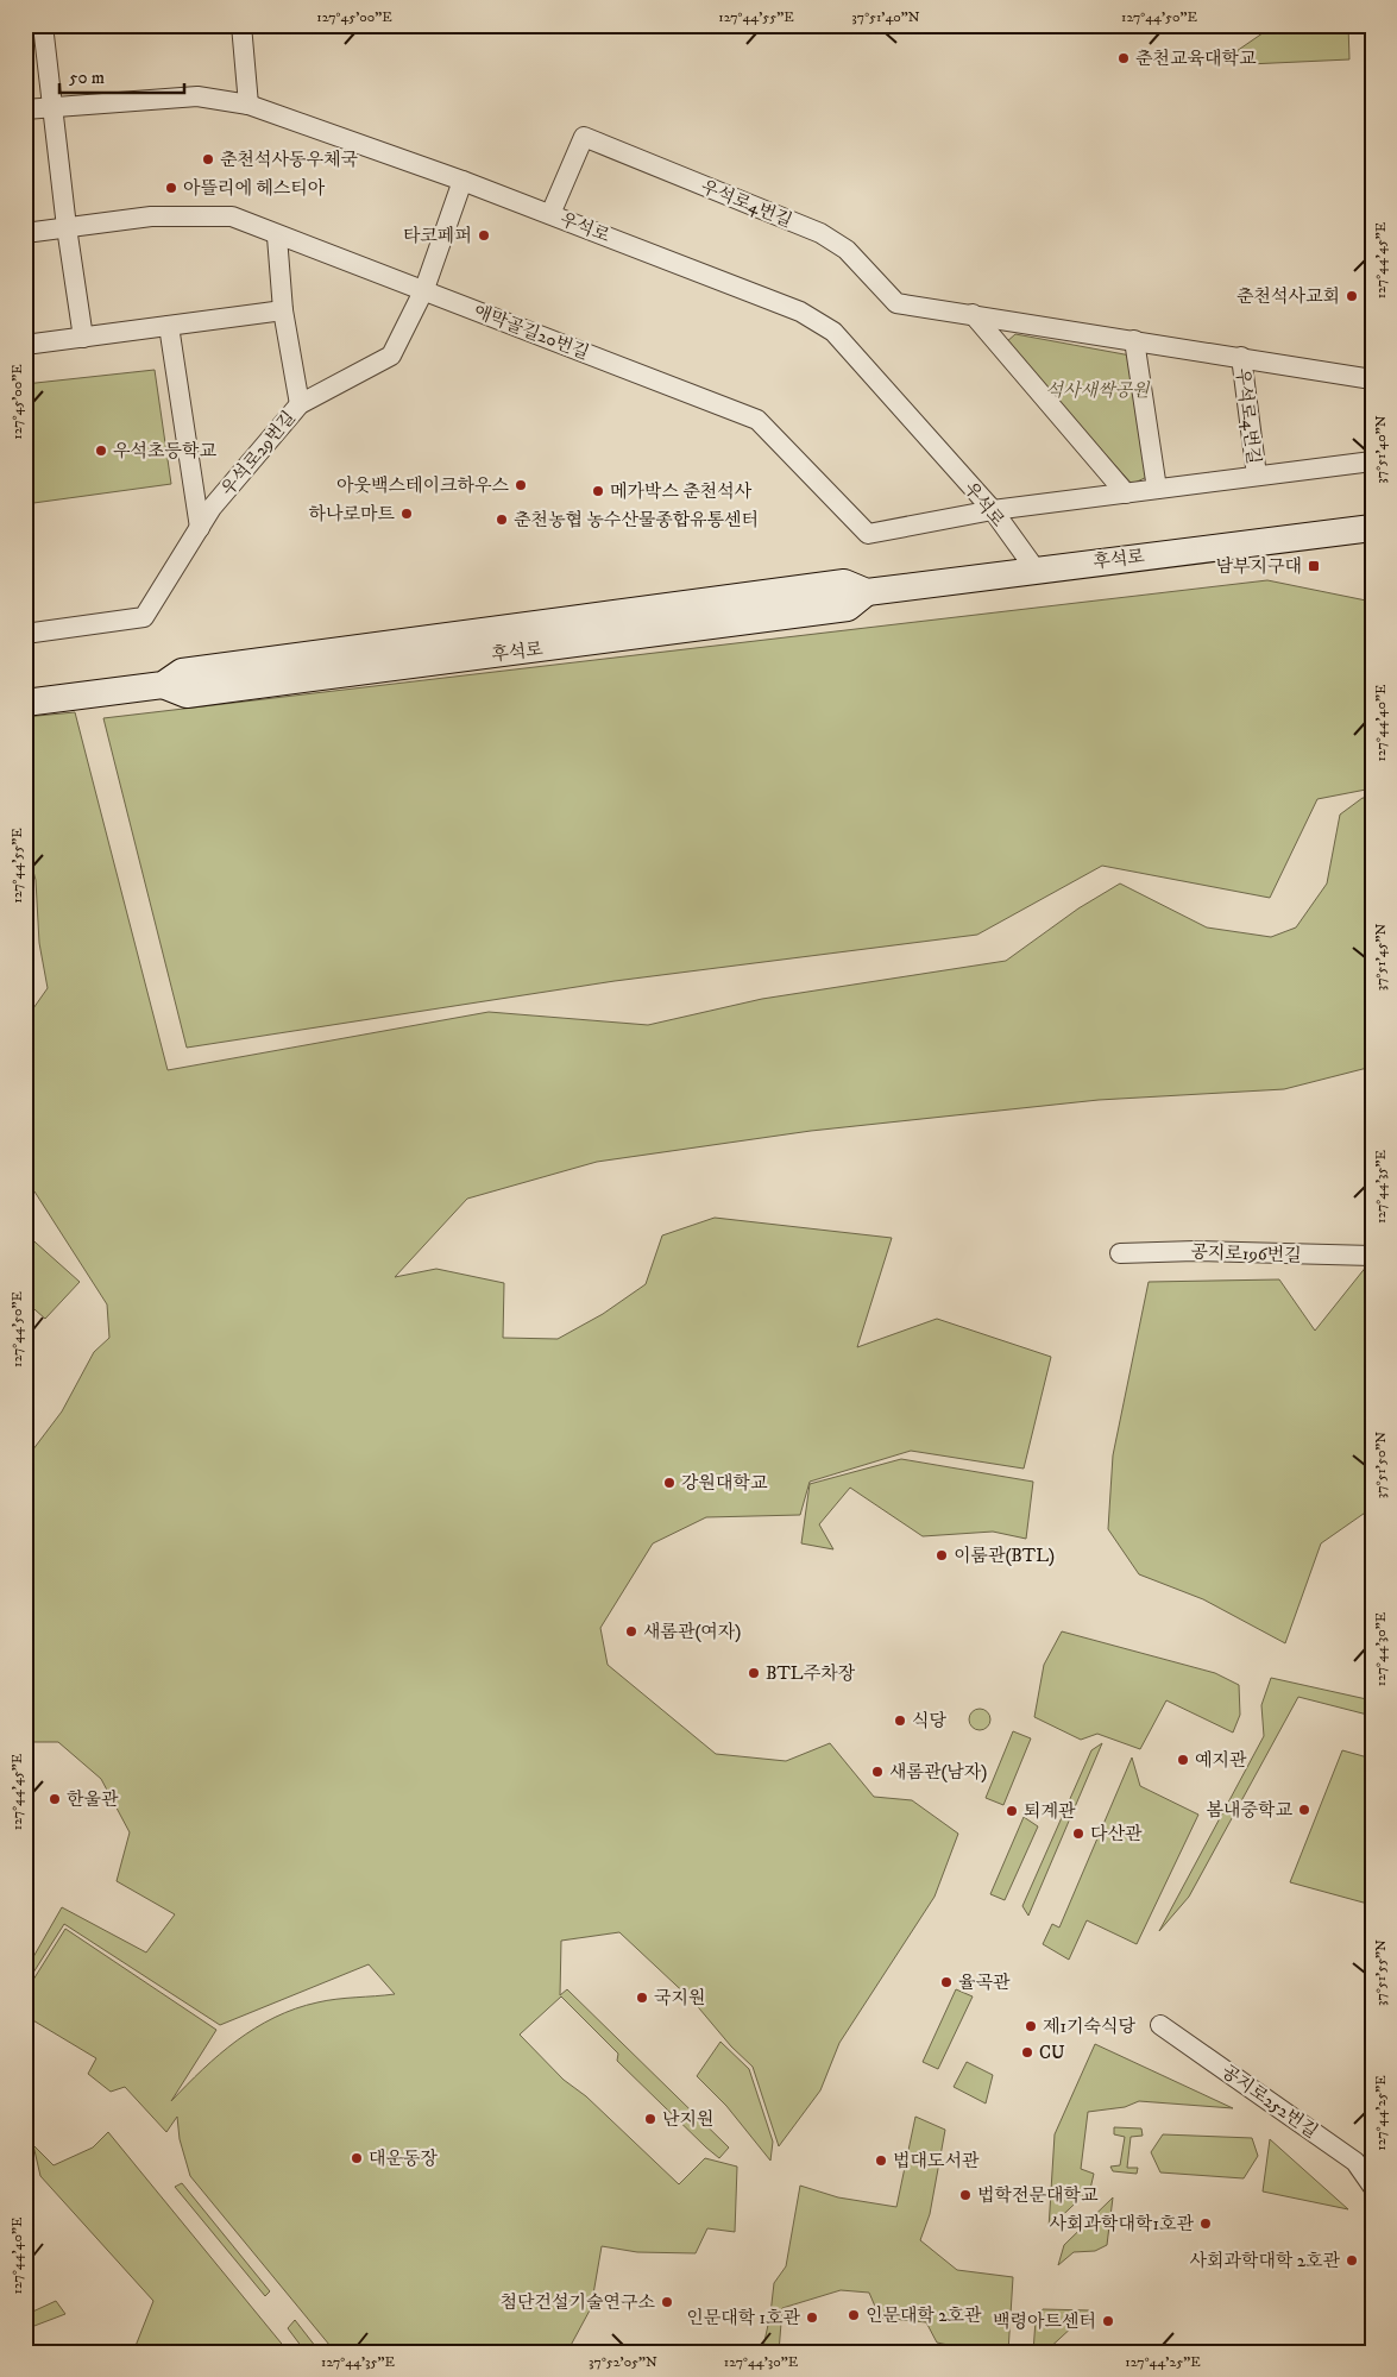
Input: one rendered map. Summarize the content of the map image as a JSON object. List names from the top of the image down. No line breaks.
{"streets":{"street":["우석로4번길","우석로","애막골길20번길","우석로29번길","후석로","공지로196번길","공지로252번길"]},"crossings":[["우석로4번길","우석로"],["우석로4번길","애막골길20번길"],["우석로","애막골길20번길"],["우석로","우석로29번길"],["우석로","후석로"],["애막골길20번길","우석로29번길"]],"parks":["석사새싹공원"],"places":{"other":["춘천교육대학교","춘천석사동우체국","아뜰리에 헤스티아","타코페퍼","춘천석사교회","우석초등학교","아웃백스테이크하우스","메가박스 춘천석사","하나로마트","춘천농협 농수산물종합유통센터","강원대학교","이룸관(BTL)","새롬관(여자)","BTL주차장","식당","예지관","새롬관(남자)","한울관","봄내중학교","퇴계관","다산관","율곡관","국지원","제1기숙식당","CU","난지원","대운동장","법대도서관","법학전문대학교","사회과학대학1호관","사회과학대학 2호관","첨단건설기술연구소","인문대학 2호관","인문대학 1호관","백령아트센터"],"transit":["남부지구대"]},"scale_bar":"50 m","coordinates":["127°45'00\"E","127°44'55\"E","37°51'40\"N","127°44'50\"E","127°44'45\"E","127°44'40\"E","37°51'45\"N","127°44'35\"E","37°51'50\"N","127°44'30\"E","37°51'55\"N","127°44'25\"E","37°52'05\"N"]}
